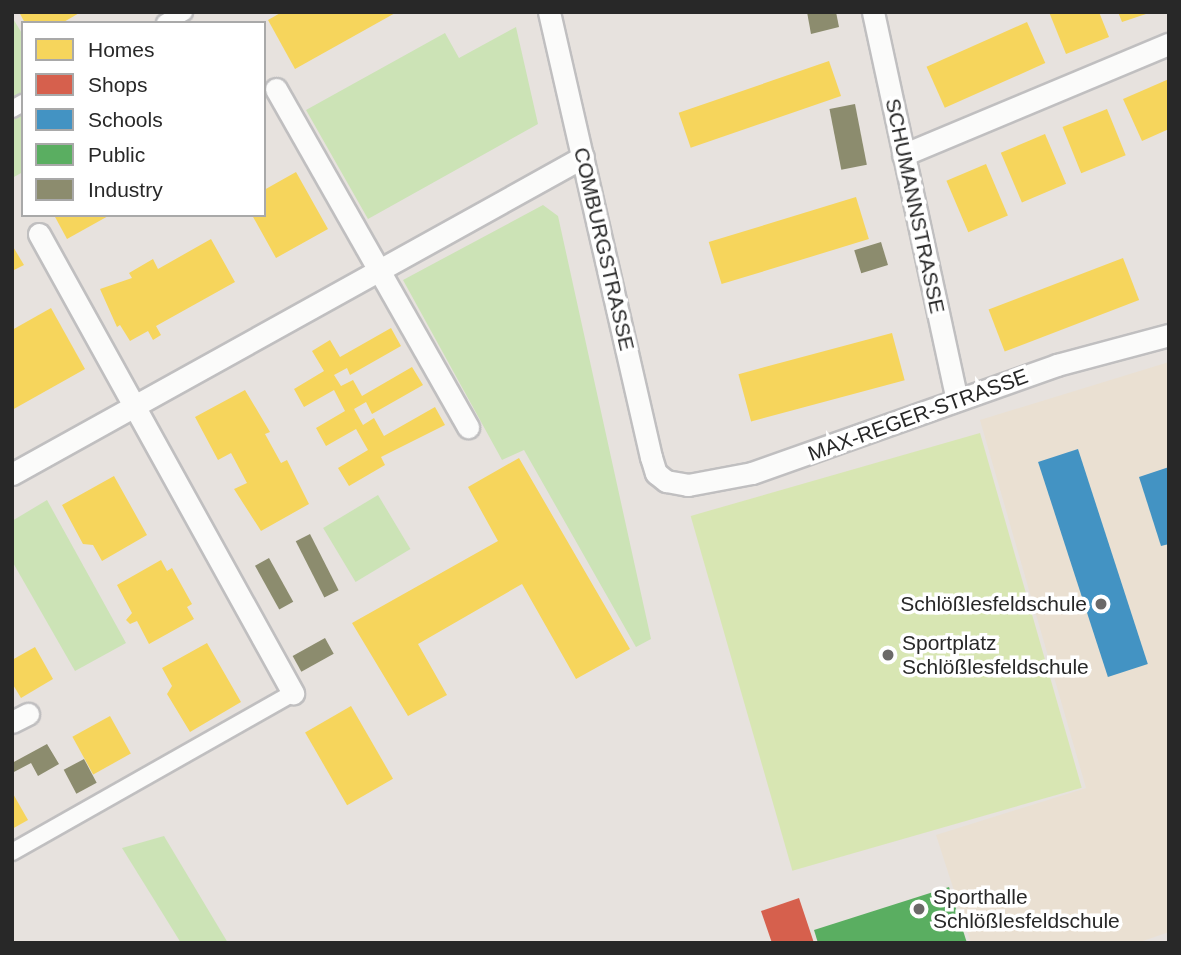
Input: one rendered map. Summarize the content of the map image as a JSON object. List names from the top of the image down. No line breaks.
{"streets":{"street":["SCHUMANNSTRASSE","COMBURGSTRASSE","MAX-REGER-STRASSE"]},"crossings":[["SCHUMANNSTRASSE","MAX-REGER-STRASSE"],["COMBURGSTRASSE","MAX-REGER-STRASSE"]],"places":["Schlößlesfeldschule","Sportplatz Schlößlesfeldschule","Sporthalle Schlößlesfeldschule"],"legend":["Homes","Shops","Schools","Public","Industry"]}
